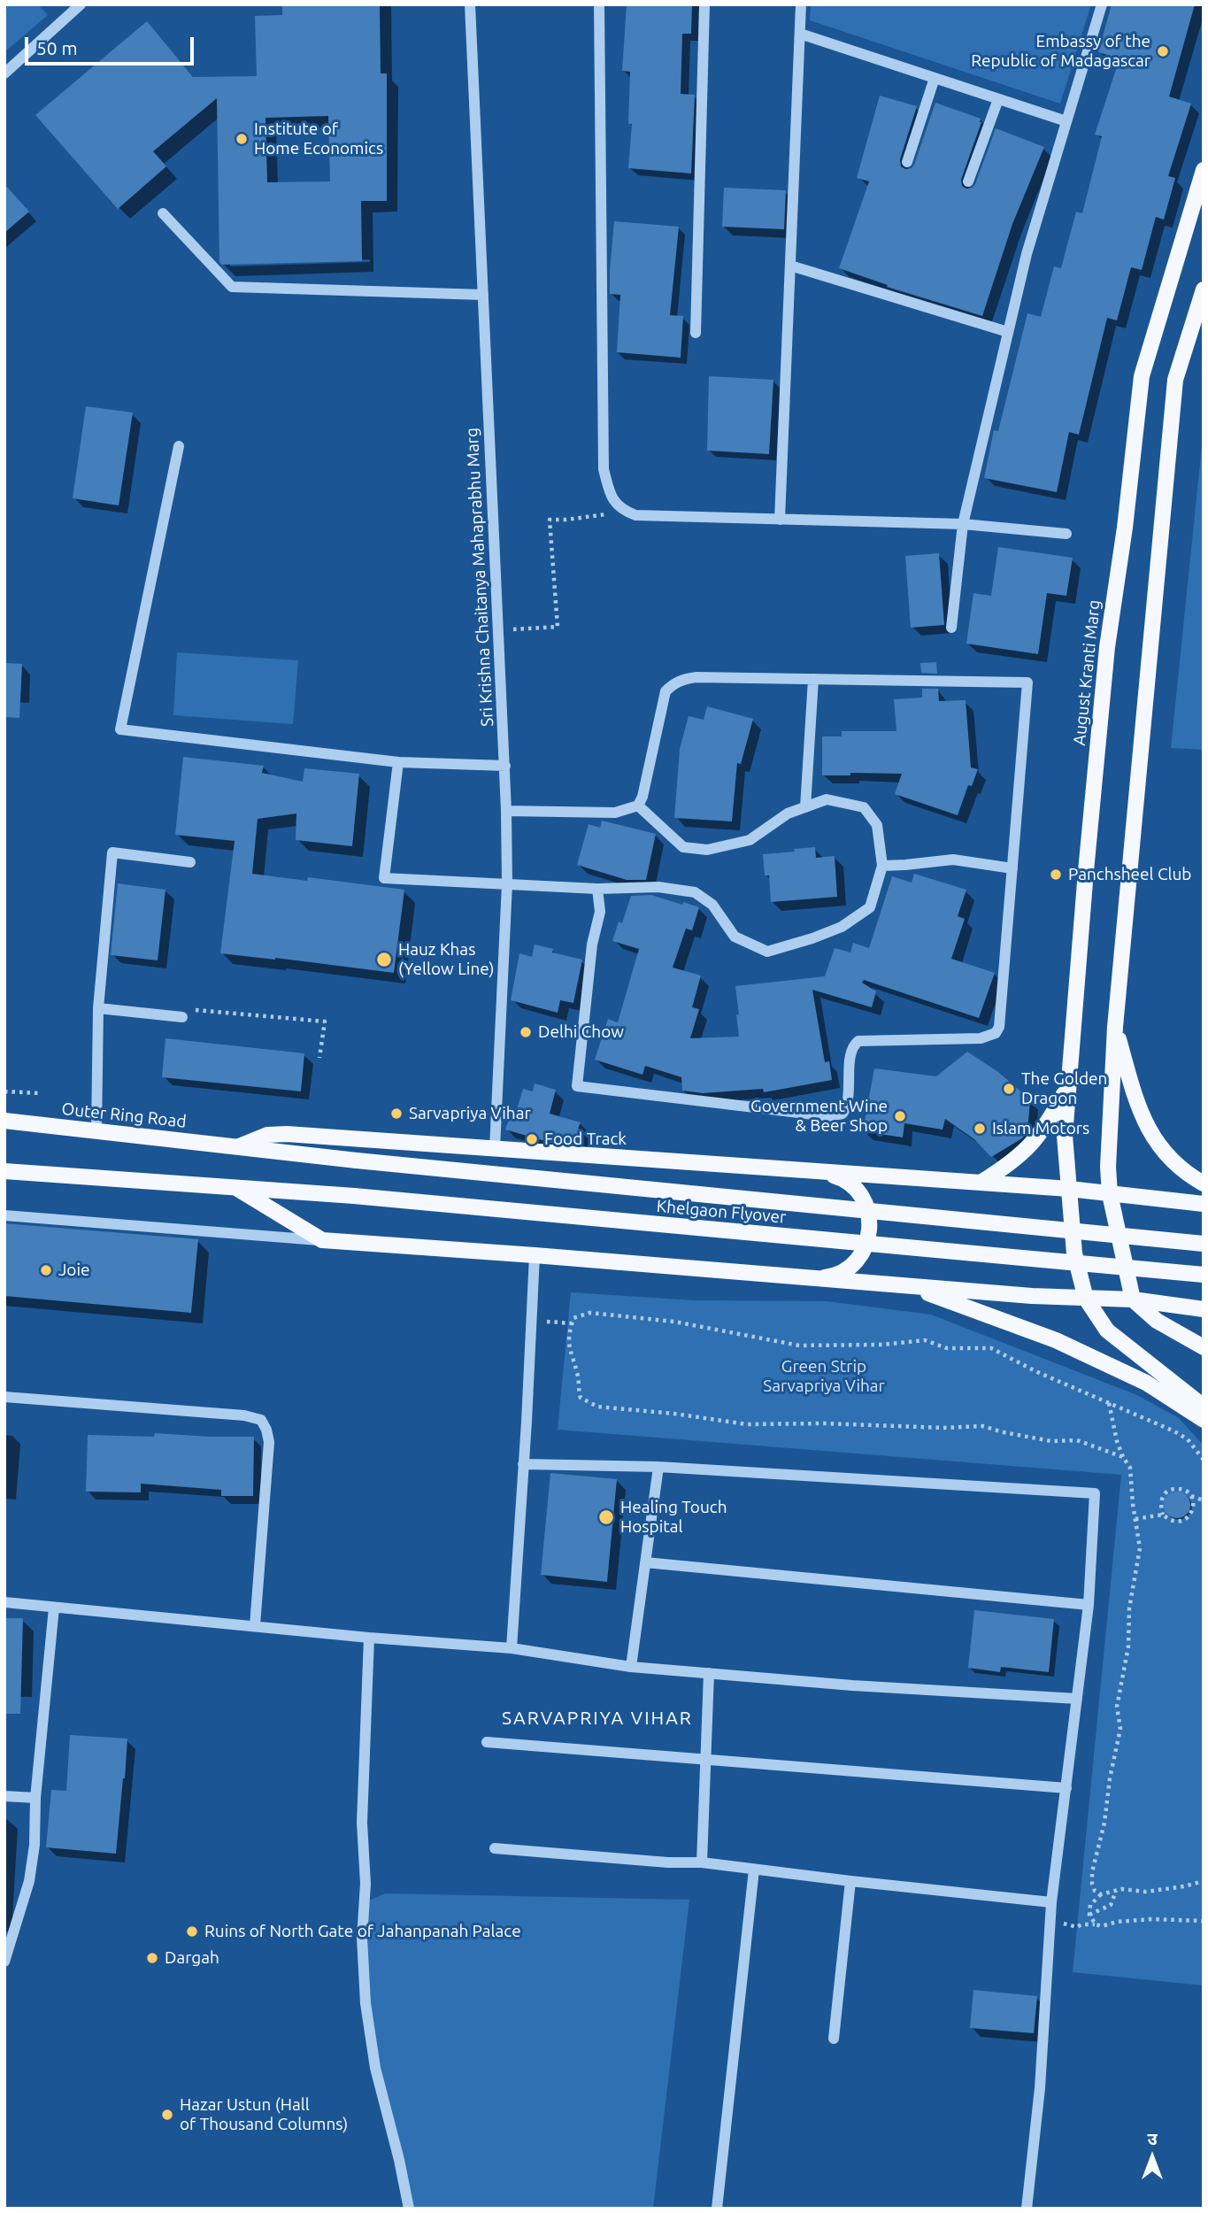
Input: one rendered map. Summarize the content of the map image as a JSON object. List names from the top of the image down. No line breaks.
{"streets":{"main road":["August Kranti Marg","Outer Ring Road","Khelgaon Flyover"],"street":["Sri Krishna Chaitanya Mahaprabhu Marg"]},"crossings":[["Outer Ring Road","Khelgaon Flyover"]],"districts":["SARVAPRIYA VIHAR"],"parks":["Green Strip Sarvapriya Vihar"],"places":["Embassy of the Republic of Madagascar","Institute of Home Economics","Panchsheel Club","Hauz Khas (Yellow Line)","Delhi Chow","The Golden Dragon","Sarvapriya Vihar","Government Wine & Beer Shop","Islam Motors","Food Track","Joie","Healing Touch Hospital","Ruins of North Gate of Jahanpanah Palace","Dargah","Hazar Ustun (Hall of Thousand Columns)"],"scale_bar":"50 m","north":"top"}
